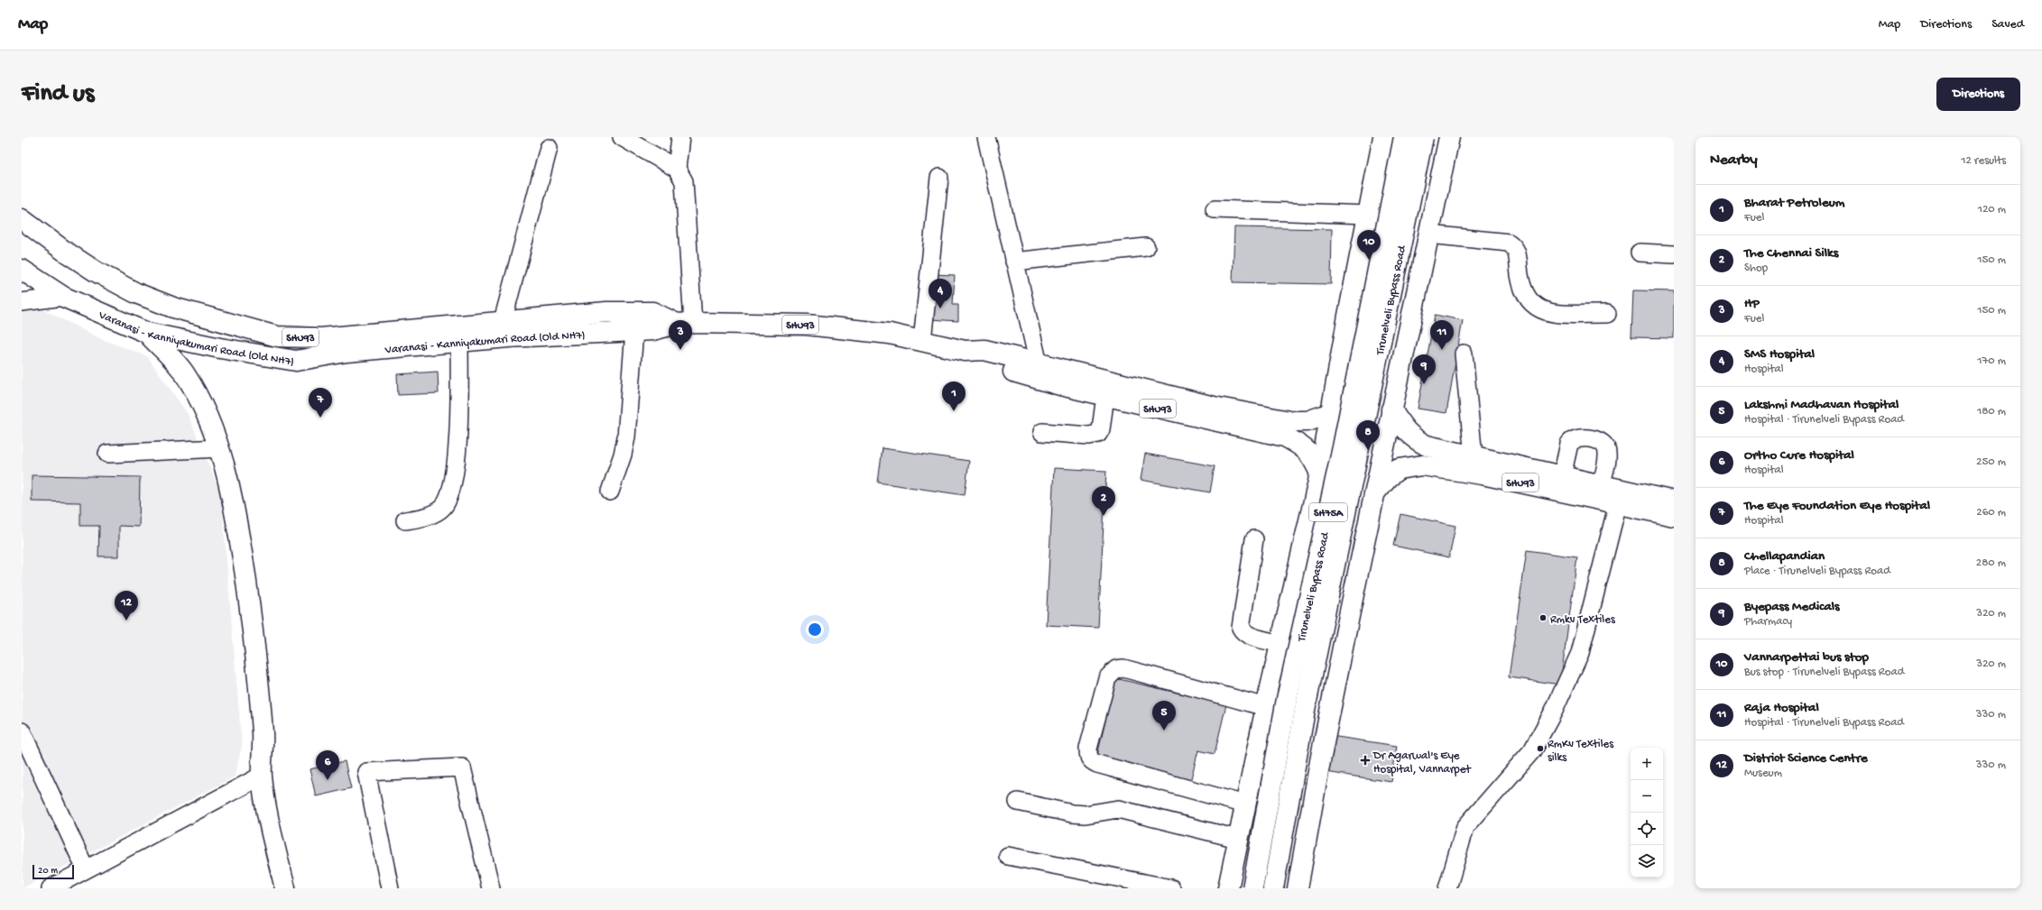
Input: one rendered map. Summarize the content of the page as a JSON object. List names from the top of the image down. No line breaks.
{"streets":{"main road":["Tirunelveli Bypass Road","SHU93","Varanasi - Kanniyakumari Road (Old NH7)","SH75A"]},"places":{"other":["Rmkv Textiles","RmKv Textiles silks"],"health":["Dr Agarwal's Eye Hospital, Vannarpet"]},"scale_bar":"20 m","page":{"header":"Map","nav":["Map","Directions","Saved"],"buttons":"Directions","title":"Find us","heading":["Nearby","12 results"],"list":[{"mark":"1","name":"Bharat Petroleum","note":"Fuel","value":"120 m"},{"mark":"2","name":"The Chennai Silks","note":"Shop","value":"150 m"},{"mark":"3","name":"HP","note":"Fuel","value":"150 m"},{"mark":"4","name":"SMS Hospital","note":"Hospital","value":"170 m"},{"mark":"5","name":"Lakshmi Madhavan Hospital","note":"Hospital · Tirunelveli Bypass Road","value":"180 m"},{"mark":"6","name":"Ortho Cure Hospital","note":"Hospital","value":"250 m"},{"mark":"7","name":"The Eye Foundation Eye Hospital","note":"Hospital","value":"260 m"},{"mark":"8","name":"Chellapandian","note":"Place · Tirunelveli Bypass Road","value":"280 m"},{"mark":"9","name":"Byepass Medicals","note":"Pharmacy","value":"320 m"},{"mark":"10","name":"Vannarpettai bus stop","note":"Bus stop · Tirunelveli Bypass Road","value":"320 m"},{"mark":"11","name":"Raja Hospital","note":"Hospital · Tirunelveli Bypass Road","value":"330 m"},{"mark":"12","name":"District Science Centre","note":"Museum","value":"330 m"}],"pins":["10","4","3","11","9","1","7","8","2","12","5","6"],"map_buttons":["+","−"],"scale":"20 m"}}
